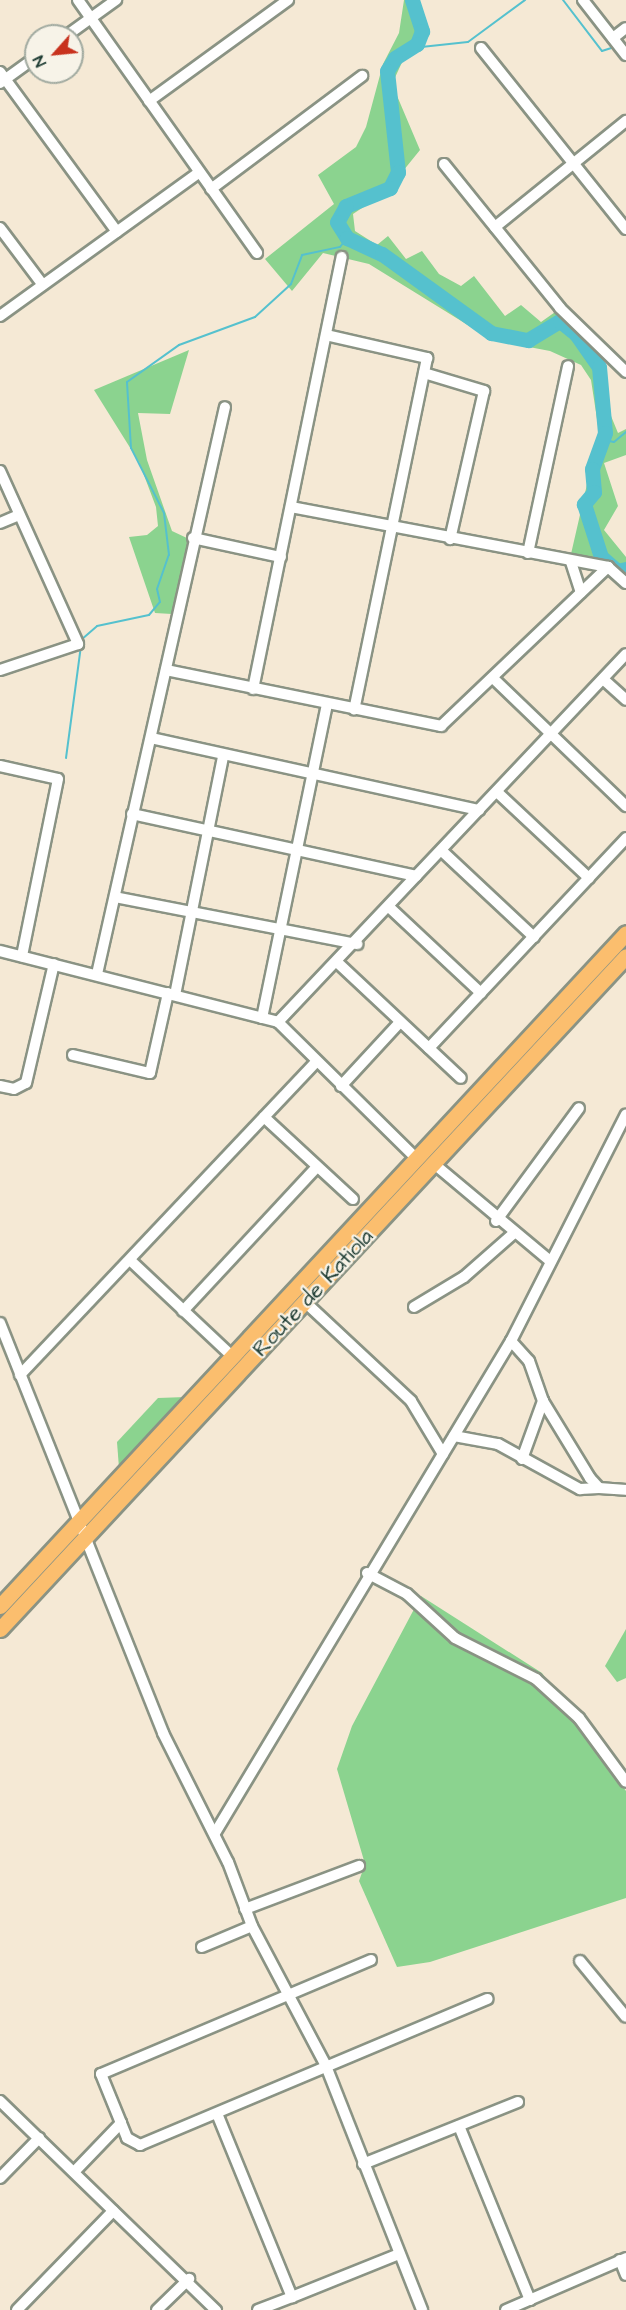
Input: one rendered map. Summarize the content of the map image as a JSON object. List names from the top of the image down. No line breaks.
{"streets":{"highway":["Route de Katiola"]},"north":"bottom left"}
